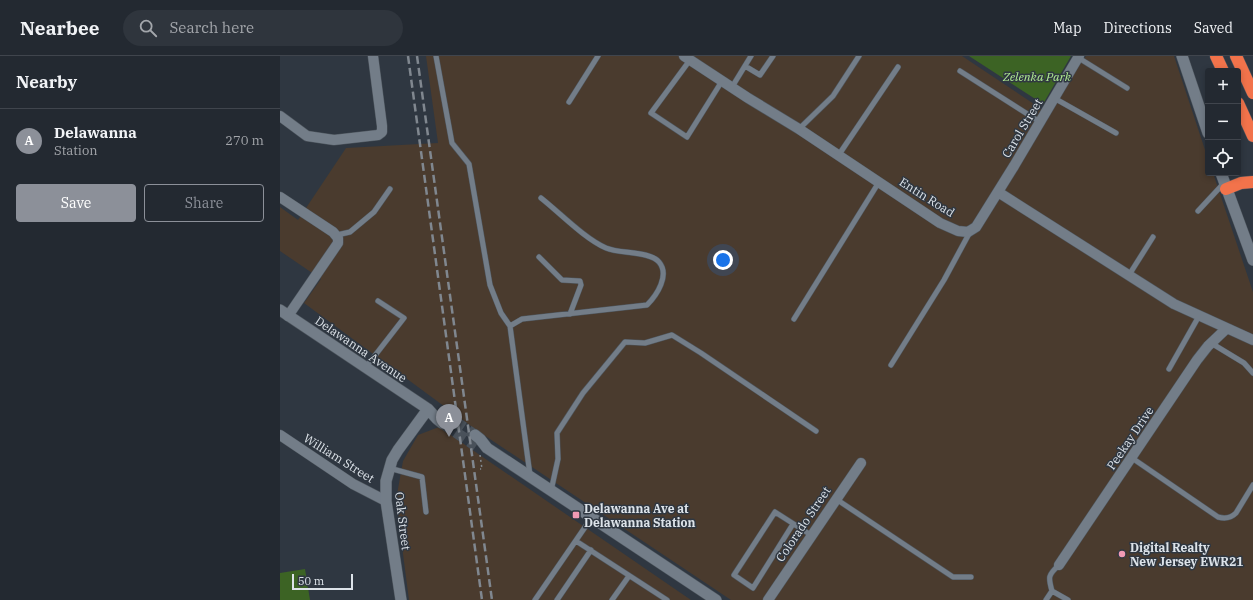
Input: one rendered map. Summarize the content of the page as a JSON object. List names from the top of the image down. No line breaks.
{"streets":{"street":["Carol Street","Entin Road","Delawanna Avenue","Peekay Drive","William Street","Oak Street","Colorado Street"]},"crossings":[["Delawanna Avenue","Oak Street"],["William Street","Oak Street"]],"parks":["Zelenka Park"],"places":{"transit":["Delawanna Ave at Delawanna Station"],"other":["Digital Realty New Jersey EWR21"]},"scale_bar":"50 m","page":{"header":"Nearbee","search":"Search here","nav":["Map","Directions","Saved"],"heading":"Nearby","map_buttons":["+","−"],"list":[{"mark":"A","name":"Delawanna","note":"Station","value":"270 m"}],"buttons":["Save","Share"],"pins":"A","scale":"50 m"}}
